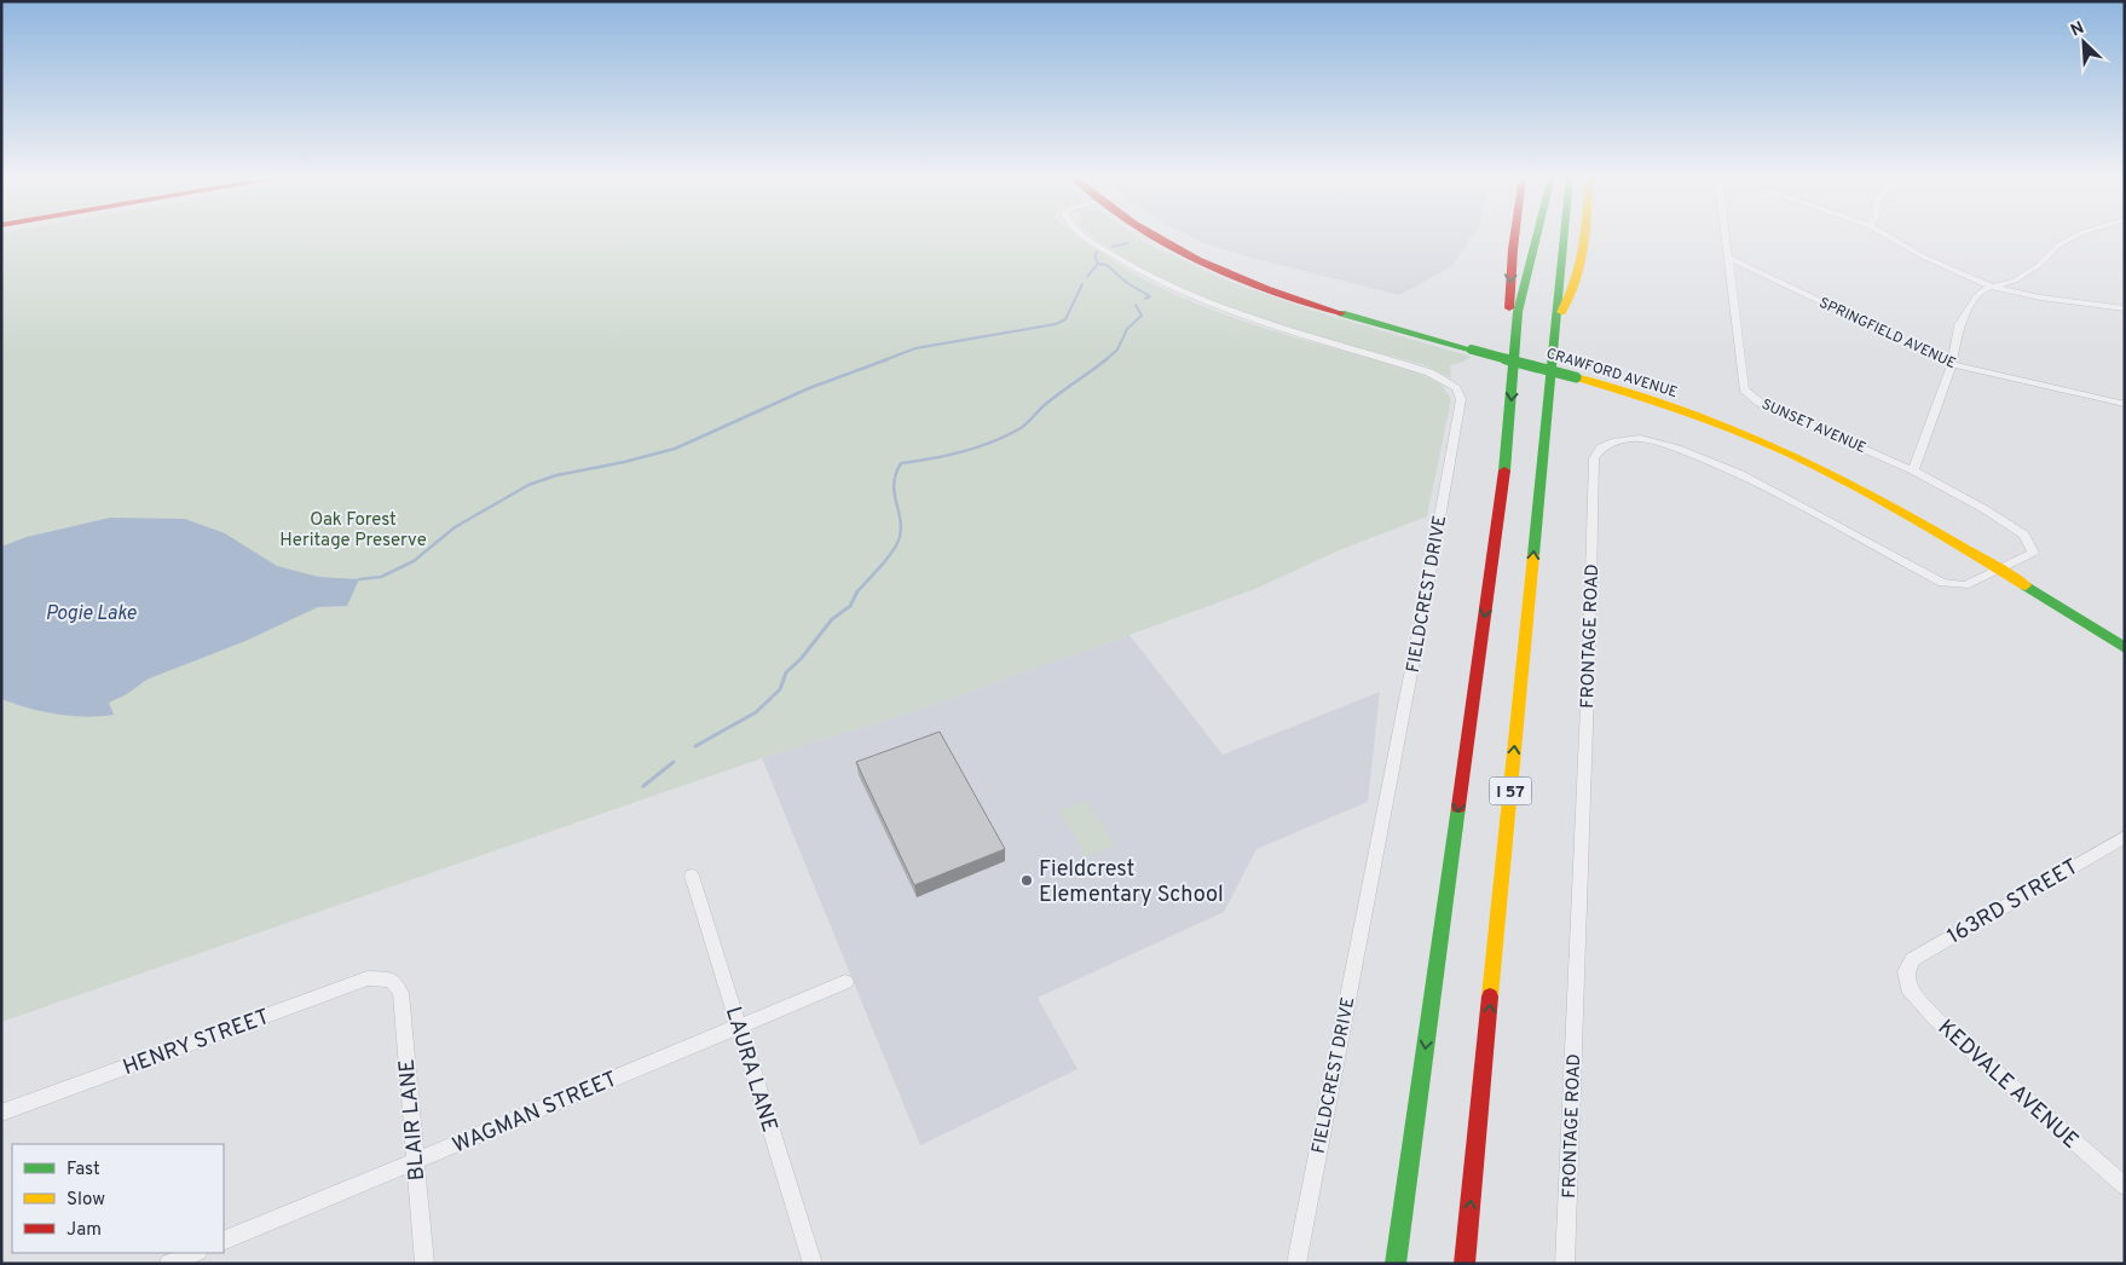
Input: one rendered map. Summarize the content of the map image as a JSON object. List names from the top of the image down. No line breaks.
{"streets":{"main road":["CRAWFORD AVENUE","I 57"],"street":["SPRINGFIELD AVENUE","SUNSET AVENUE","FIELDCREST DRIVE","FRONTAGE ROAD","163RD STREET","HENRY STREET","LAURA LANE","KEDVALE AVENUE","WAGMAN STREET","BLAIR LANE"]},"crossings":[["SPRINGFIELD AVENUE","SUNSET AVENUE"],["CRAWFORD AVENUE","SUNSET AVENUE"],["CRAWFORD AVENUE","FRONTAGE ROAD"],["SUNSET AVENUE","FRONTAGE ROAD"],["163RD STREET","KEDVALE AVENUE"],["HENRY STREET","BLAIR LANE"],["LAURA LANE","WAGMAN STREET"],["WAGMAN STREET","BLAIR LANE"]],"water":["Pogie Lake"],"parks":["Oak Forest Heritage Preserve"],"places":["Fieldcrest Elementary School"],"legend":["Fast","Slow","Jam"],"north":"top left"}
